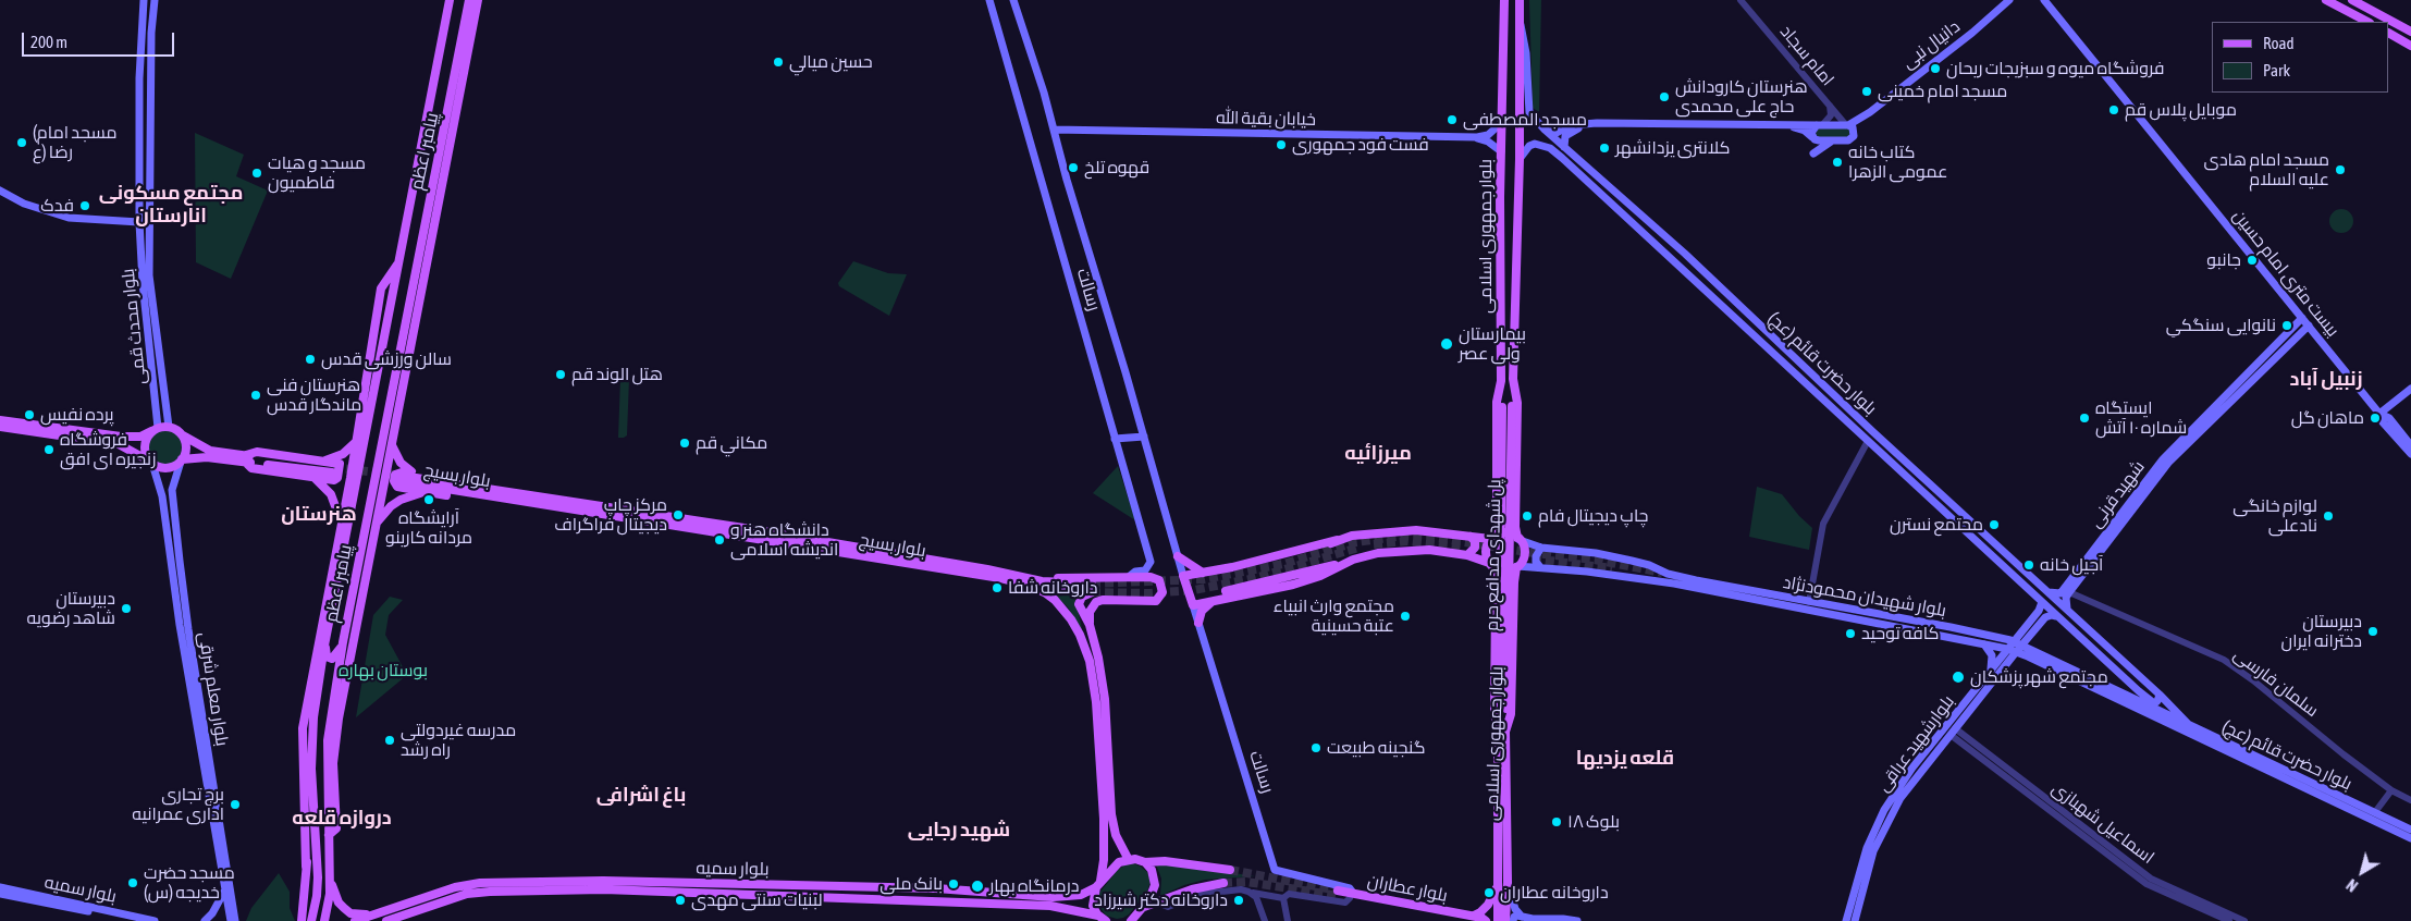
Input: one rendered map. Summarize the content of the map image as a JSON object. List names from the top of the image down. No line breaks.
{"streets":{"main road":["دانیال نبی","خیابان بقیة الله","پیامبر اعظم","بلوار جمهوری اسلامی","بیست متری امام حسین","رسالت","بلوار محدث قمی","بلوار حضرت قائم (عج)","بلوار بسیج","شهید قرنی","پل شهدای مدافع حرم","بلوار شهیدان محمودنژاد","بلوار معلم شرقی","بلوارشهید عراقی","بلوار سمیه","بلوار عطاران"],"street":["امام سجاد","سلمان فارسی","اسماعیل شهبازی"]},"crossings":[["دانیال نبی","امام سجاد"],["خیابان بقیة الله","بلوار جمهوری اسلامی"],["خیابان بقیة الله","رسالت"],["بلوار جمهوری اسلامی","بلوار حضرت قائم (عج)"],["بلوار جمهوری اسلامی","پل شهدای مدافع حرم"],["بلوار جمهوری اسلامی","بلوار شهیدان محمودنژاد"],["بیست متری امام حسین","شهید قرنی"],["رسالت","بلوار عطاران"],["بلوار محدث قمی","بلوار معلم شرقی"],["بلوار حضرت قائم (عج)","بلوار شهیدان محمودنژاد"],["بلوار حضرت قائم (عج)","بلوارشهید عراقی"],["بلوار بسیج","بلوار سمیه"],["شهید قرنی","سلمان فارسی"],["بلوار شهیدان محمودنژاد","بلوارشهید عراقی"],["بلوارشهید عراقی","اسماعیل شهبازی"]],"districts":["مجتمع مسکونی انارستان","زنبیل آباد","میرزائیه","هنرستان","قلعه یزدیها","باغ اشرافی","دروازه قلعه","شهید رجایی"],"parks":["بوستان بهاره"],"places":["حسين ميالي","فروشگاه میوه و سبزیجات ریحان","مسجد امام خمینی","هنرستان کارودانش حاج علی محمدی","موبایل پلاس قم","مسجد المصطفی","(مسجد امام رضا (ع","فست فود جمهوری","کلانتری یزدانشهر","کتاب خانه عمومی الزهرا","قهوه تلخ","مسجد امام هادی علیه السلام","مسجد و هیات فاطمیون","فدک","جانبو","نانوایی سنگکیِ","بیمارستان ولی عصر","سالن ورزشی قدس","هتل الوند قم","هنرستان فنی ماندگار قدس","پرده نفیس","ایستگاه شماره ۱۰ آتش","ماهان گل","مكاني قم","فروشگاه زنجیره ای افق","آرایشگاه مردانه کارینو","مرکز چاپ دیجیتال فراگراف","چاپ دیجیتال فام","لوازم خانگی نادعلی","محتمع نسترن","دانشگاه هنر و اندیشه اسلامی","آجیل خانه","داروخانه شفا","دبیرستان شاهد رضویه","مجتمع وارث انبياء عتبة حسينية","دبیرستان دخترانه ایران","کافه توحید","مجتمع شهر پزشکان","مدرسه غیردولتی راه رشد","گنجینه طبیعت","برج تجاری اداری عمرانیه","بلوک ۱۸","مسجد حضرت خدیجه (س)","بانک ملی","درمانگاه بهار","داروخانه عطاران","لبنیات سنتی مهدی","داروخانه دکتر شیرزاد"],"legend":["Road","Park"],"scale_bar":"200 m","north":"bottom left"}
